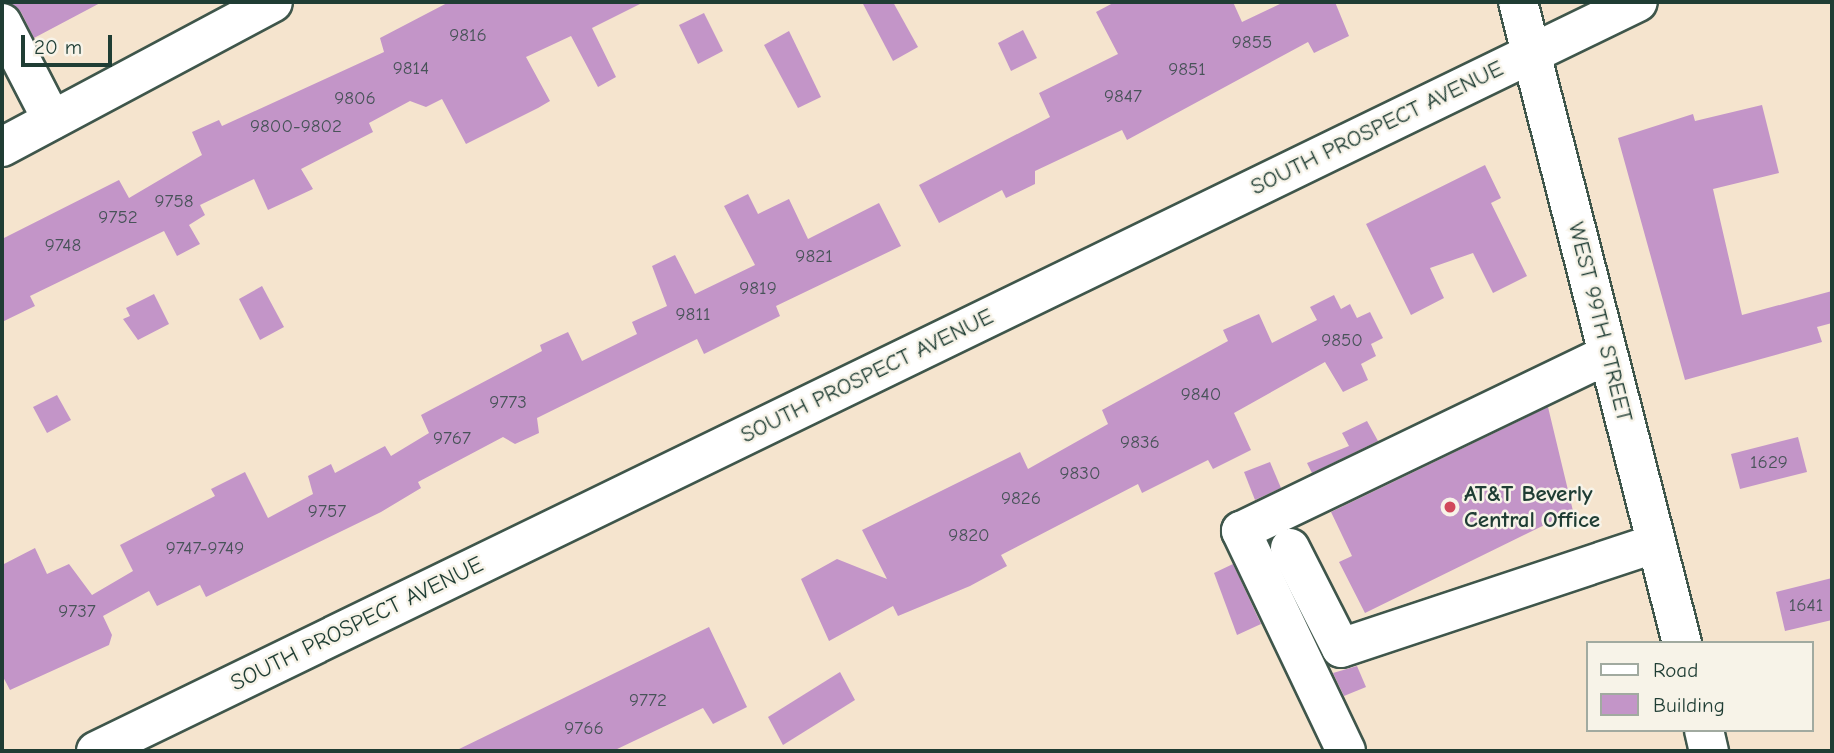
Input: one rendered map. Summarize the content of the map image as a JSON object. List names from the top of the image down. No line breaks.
{"streets":{"street":["SOUTH PROSPECT AVENUE","WEST 99TH STREET"]},"crossings":[["SOUTH PROSPECT AVENUE","WEST 99TH STREET"]],"places":["AT&T Beverly Central Office"],"house_numbers":["9816","9855","9814","9851","9847","9806","9800-9802","9758","9752","9748","9821","9819","9811","9850","9840","9773","9767","9836","1629","9830","9826","9757","9820","9747-9749","1641","9737","9772","9766"],"legend":["Road","Building"],"scale_bar":"20 m"}
